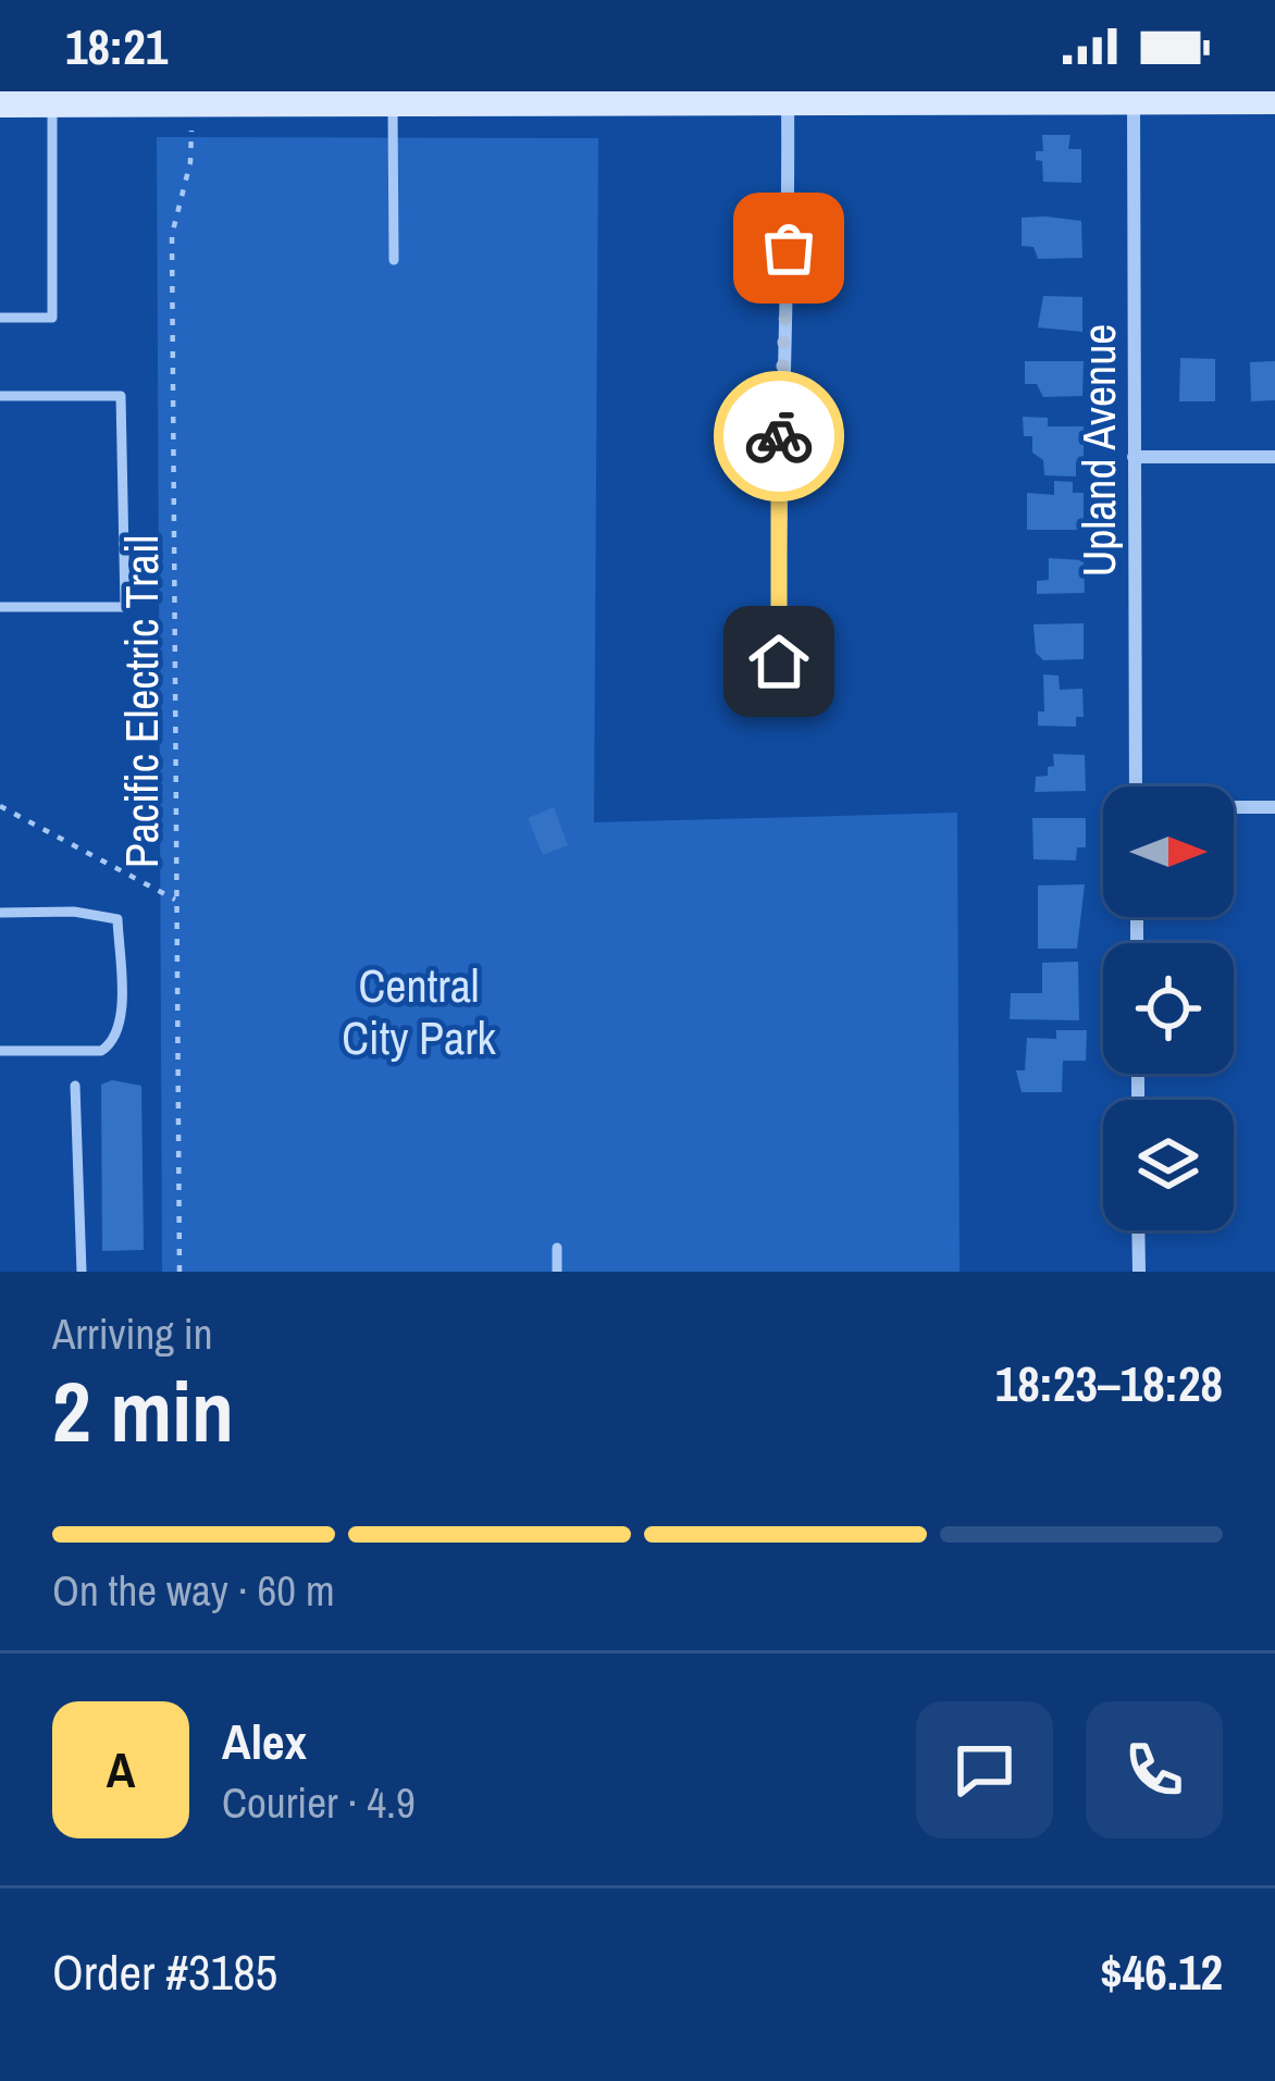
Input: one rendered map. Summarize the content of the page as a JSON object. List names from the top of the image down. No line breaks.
{"streets":{"street":["Upland Avenue"],"path":["Pacific Electric Trail"]},"parks":["Central City Park"],"north":"right","page":{"status":"18:21","heading":["2 min","Arriving in","18:23–18:28"],"panel":["Alex","Courier · 4.9","Order #3185","$46.12"],"bar":"On the way · 60 m","round":"A"}}
